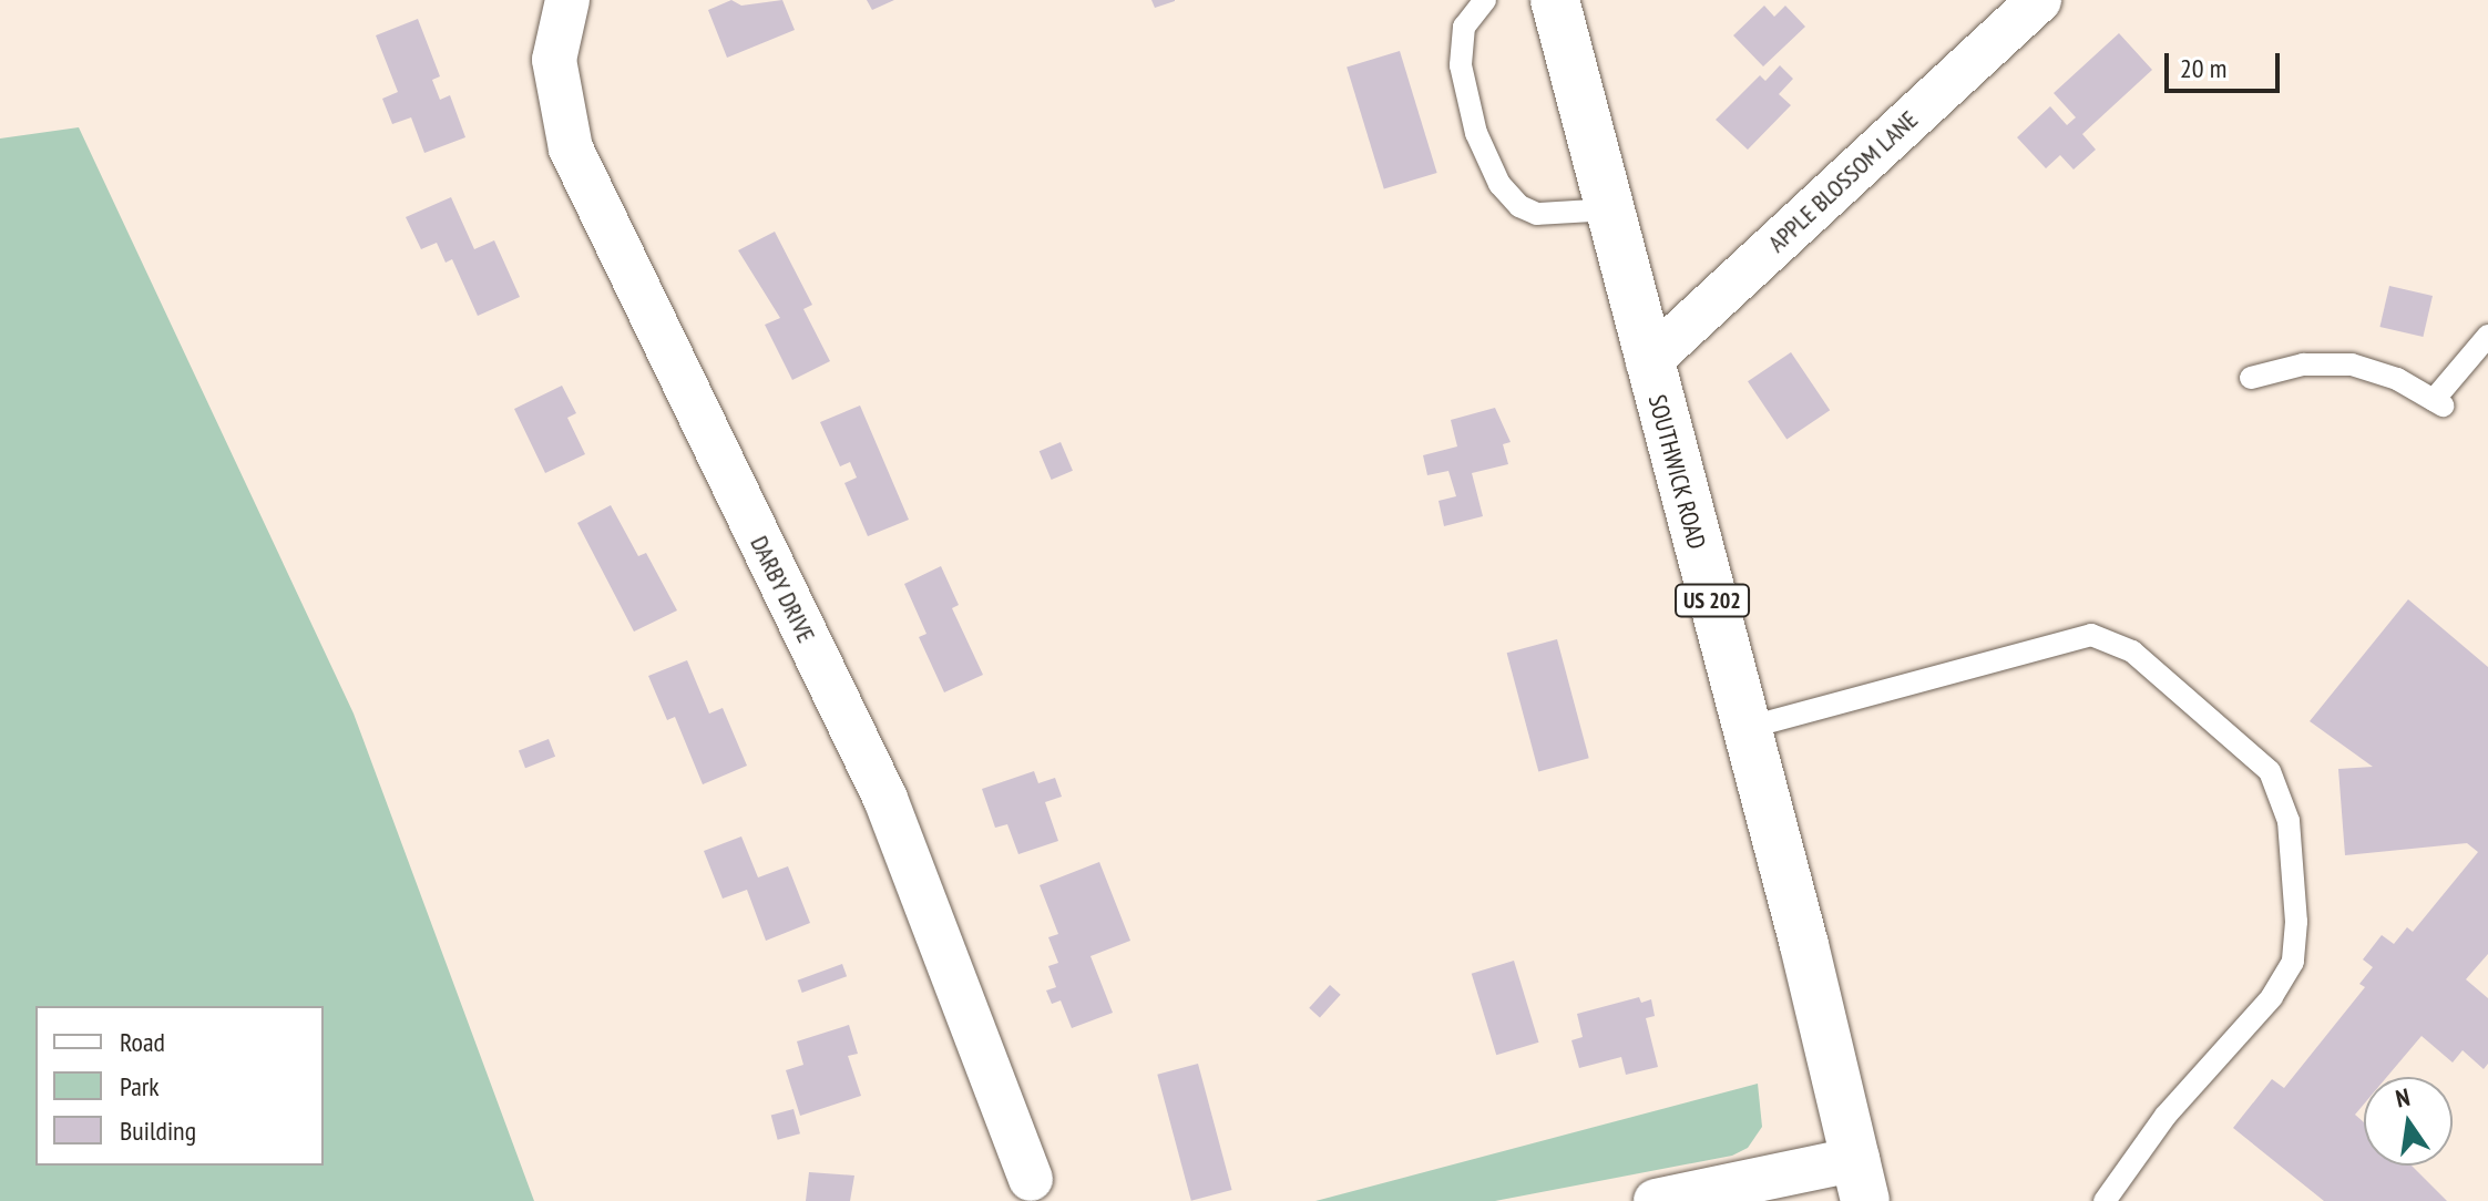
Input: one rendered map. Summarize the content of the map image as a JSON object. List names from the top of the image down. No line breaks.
{"streets":{"highway":["SOUTHWICK ROAD","US 202"],"street":["APPLE BLOSSOM LANE","DARBY DRIVE"]},"crossings":[["APPLE BLOSSOM LANE","SOUTHWICK ROAD"]],"legend":["Road","Park","Building"],"scale_bar":"20 m","north":"top"}
